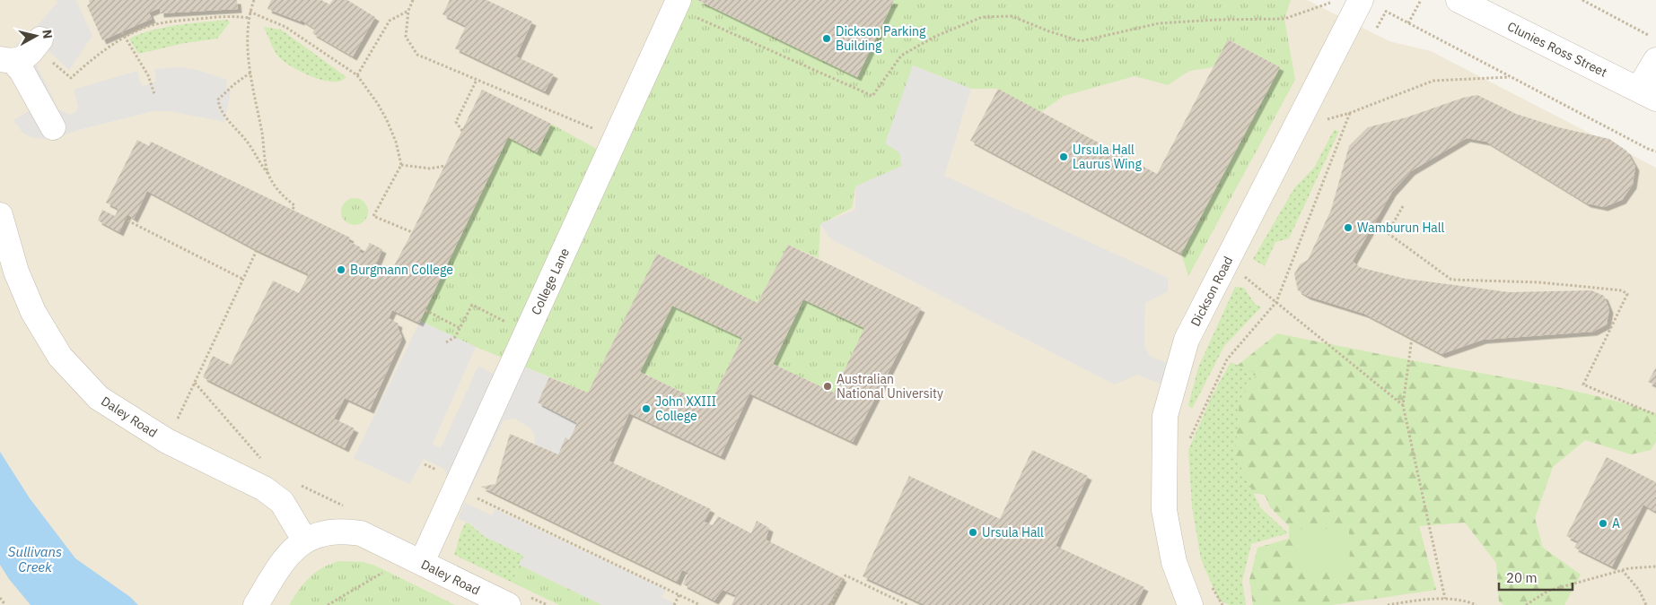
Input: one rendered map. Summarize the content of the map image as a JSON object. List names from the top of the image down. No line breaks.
{"streets":{"street":["Clunies Ross Street","College Lane","Dickson Road","Daley Road"]},"crossings":[["College Lane","Daley Road"]],"water":["Sullivans Creek"],"places":["Dickson Parking Building","Ursula Hall Laurus Wing","Wamburun Hall","Burgmann College","Australian National University","John XXIII College","A","Ursula Hall"],"scale_bar":"20 m","north":"right"}
